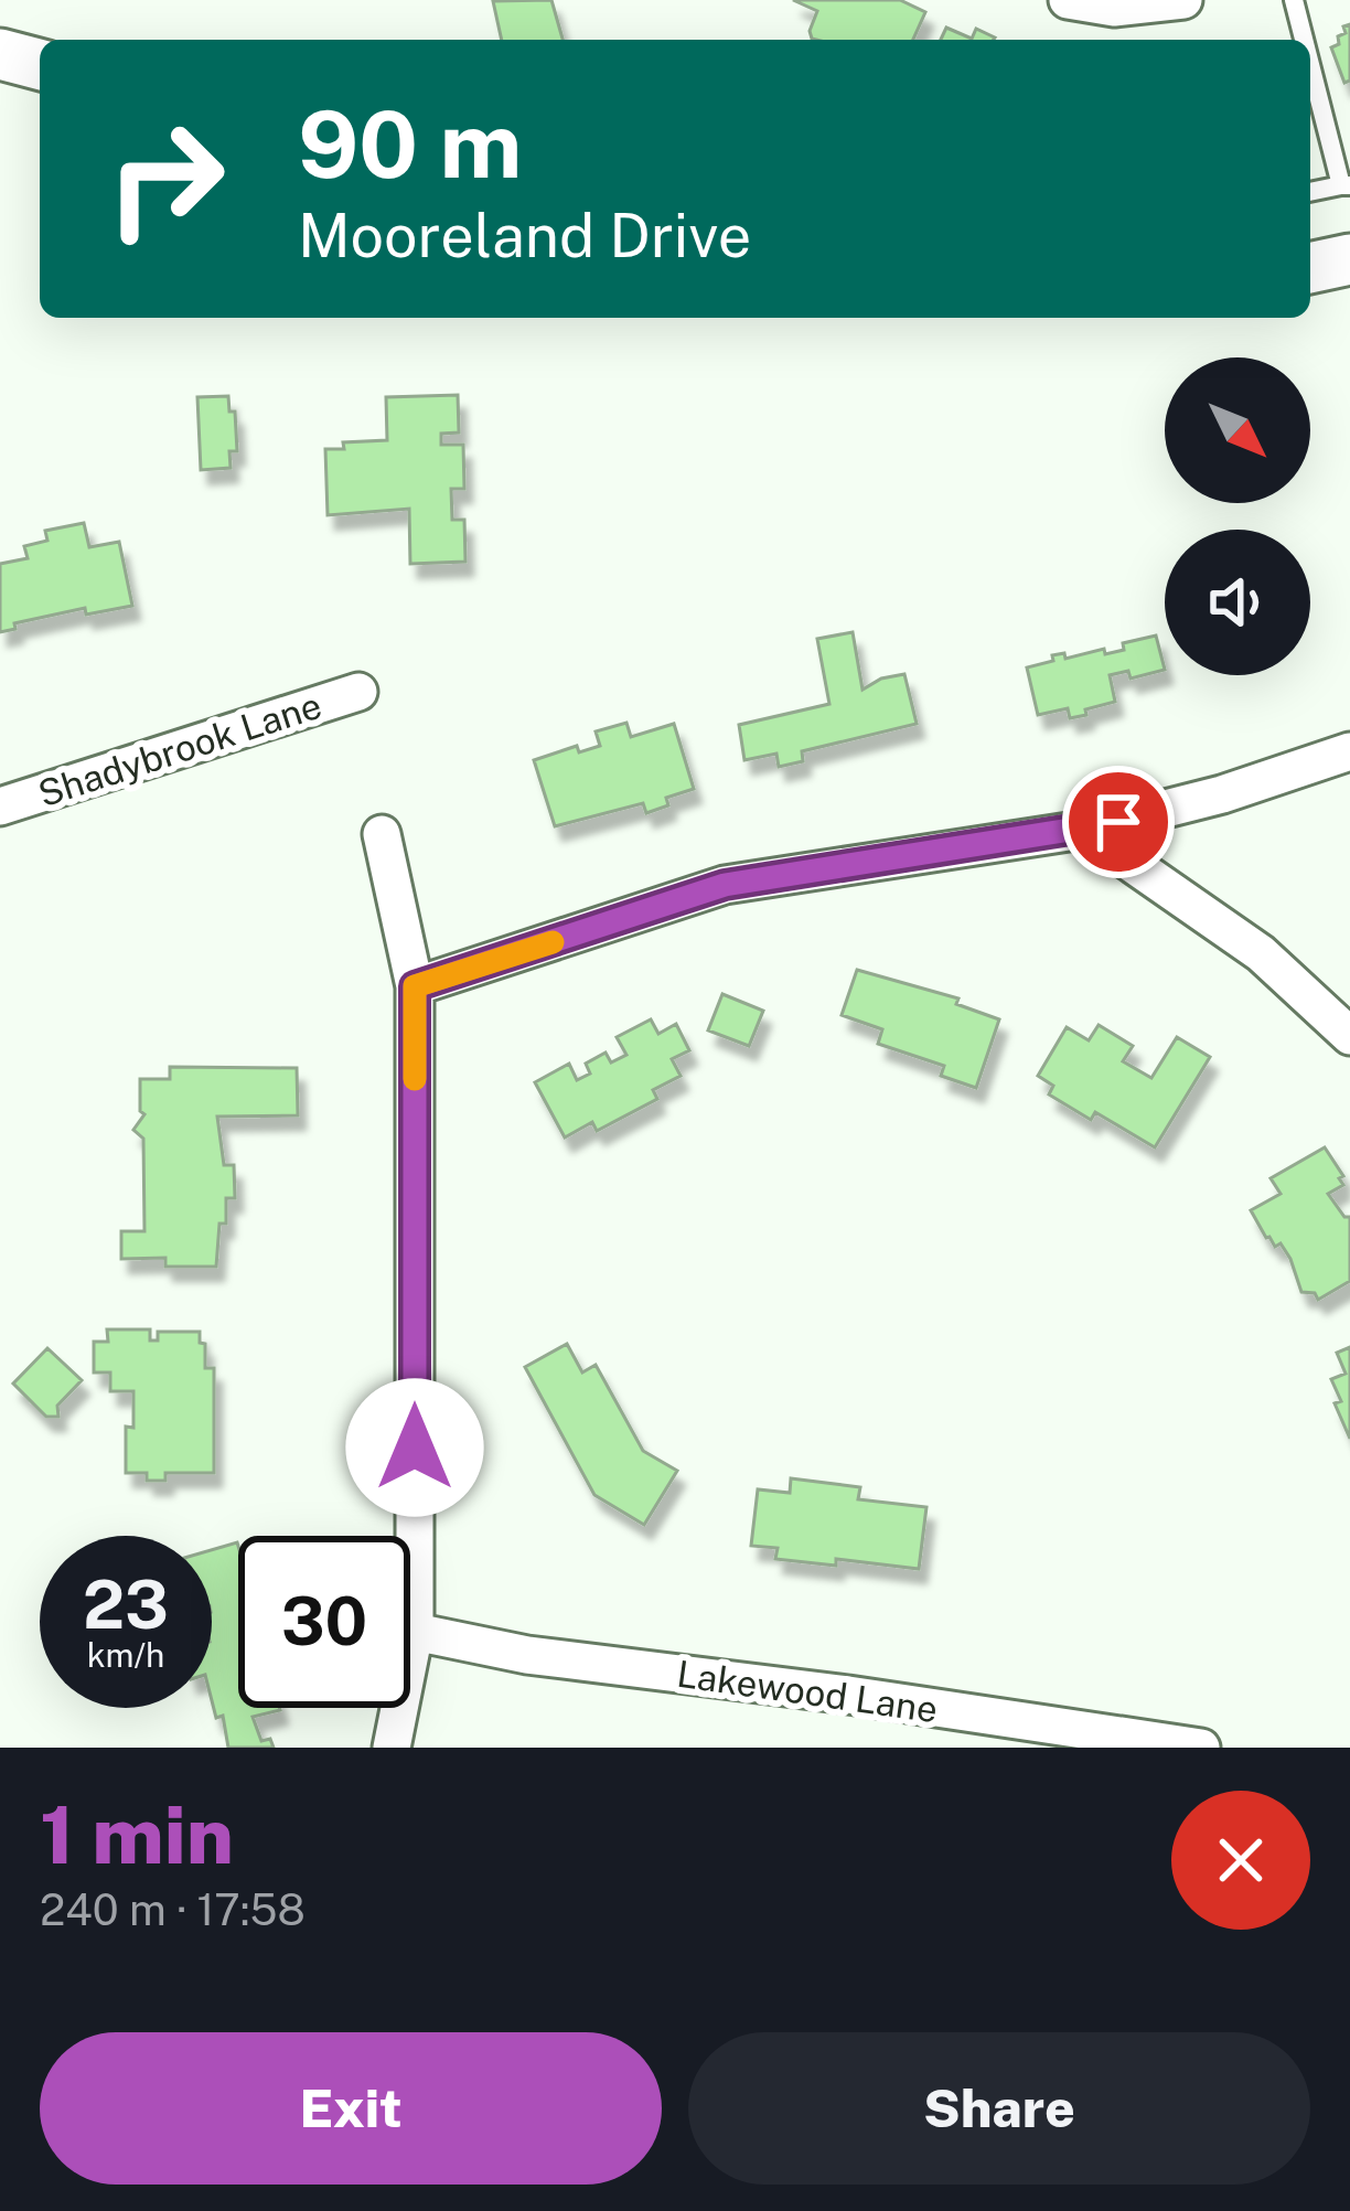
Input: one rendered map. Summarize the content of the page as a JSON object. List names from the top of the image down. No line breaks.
{"streets":{"street":["Shadybrook Lane","Lakewood Lane"]},"north":"bottom right","page":{"turn":["90 m","Mooreland Drive"],"speed":"23 km/h","limit":"30","heading":["1 min","240 m · 17:58"],"buttons":["Exit","Share"]}}
